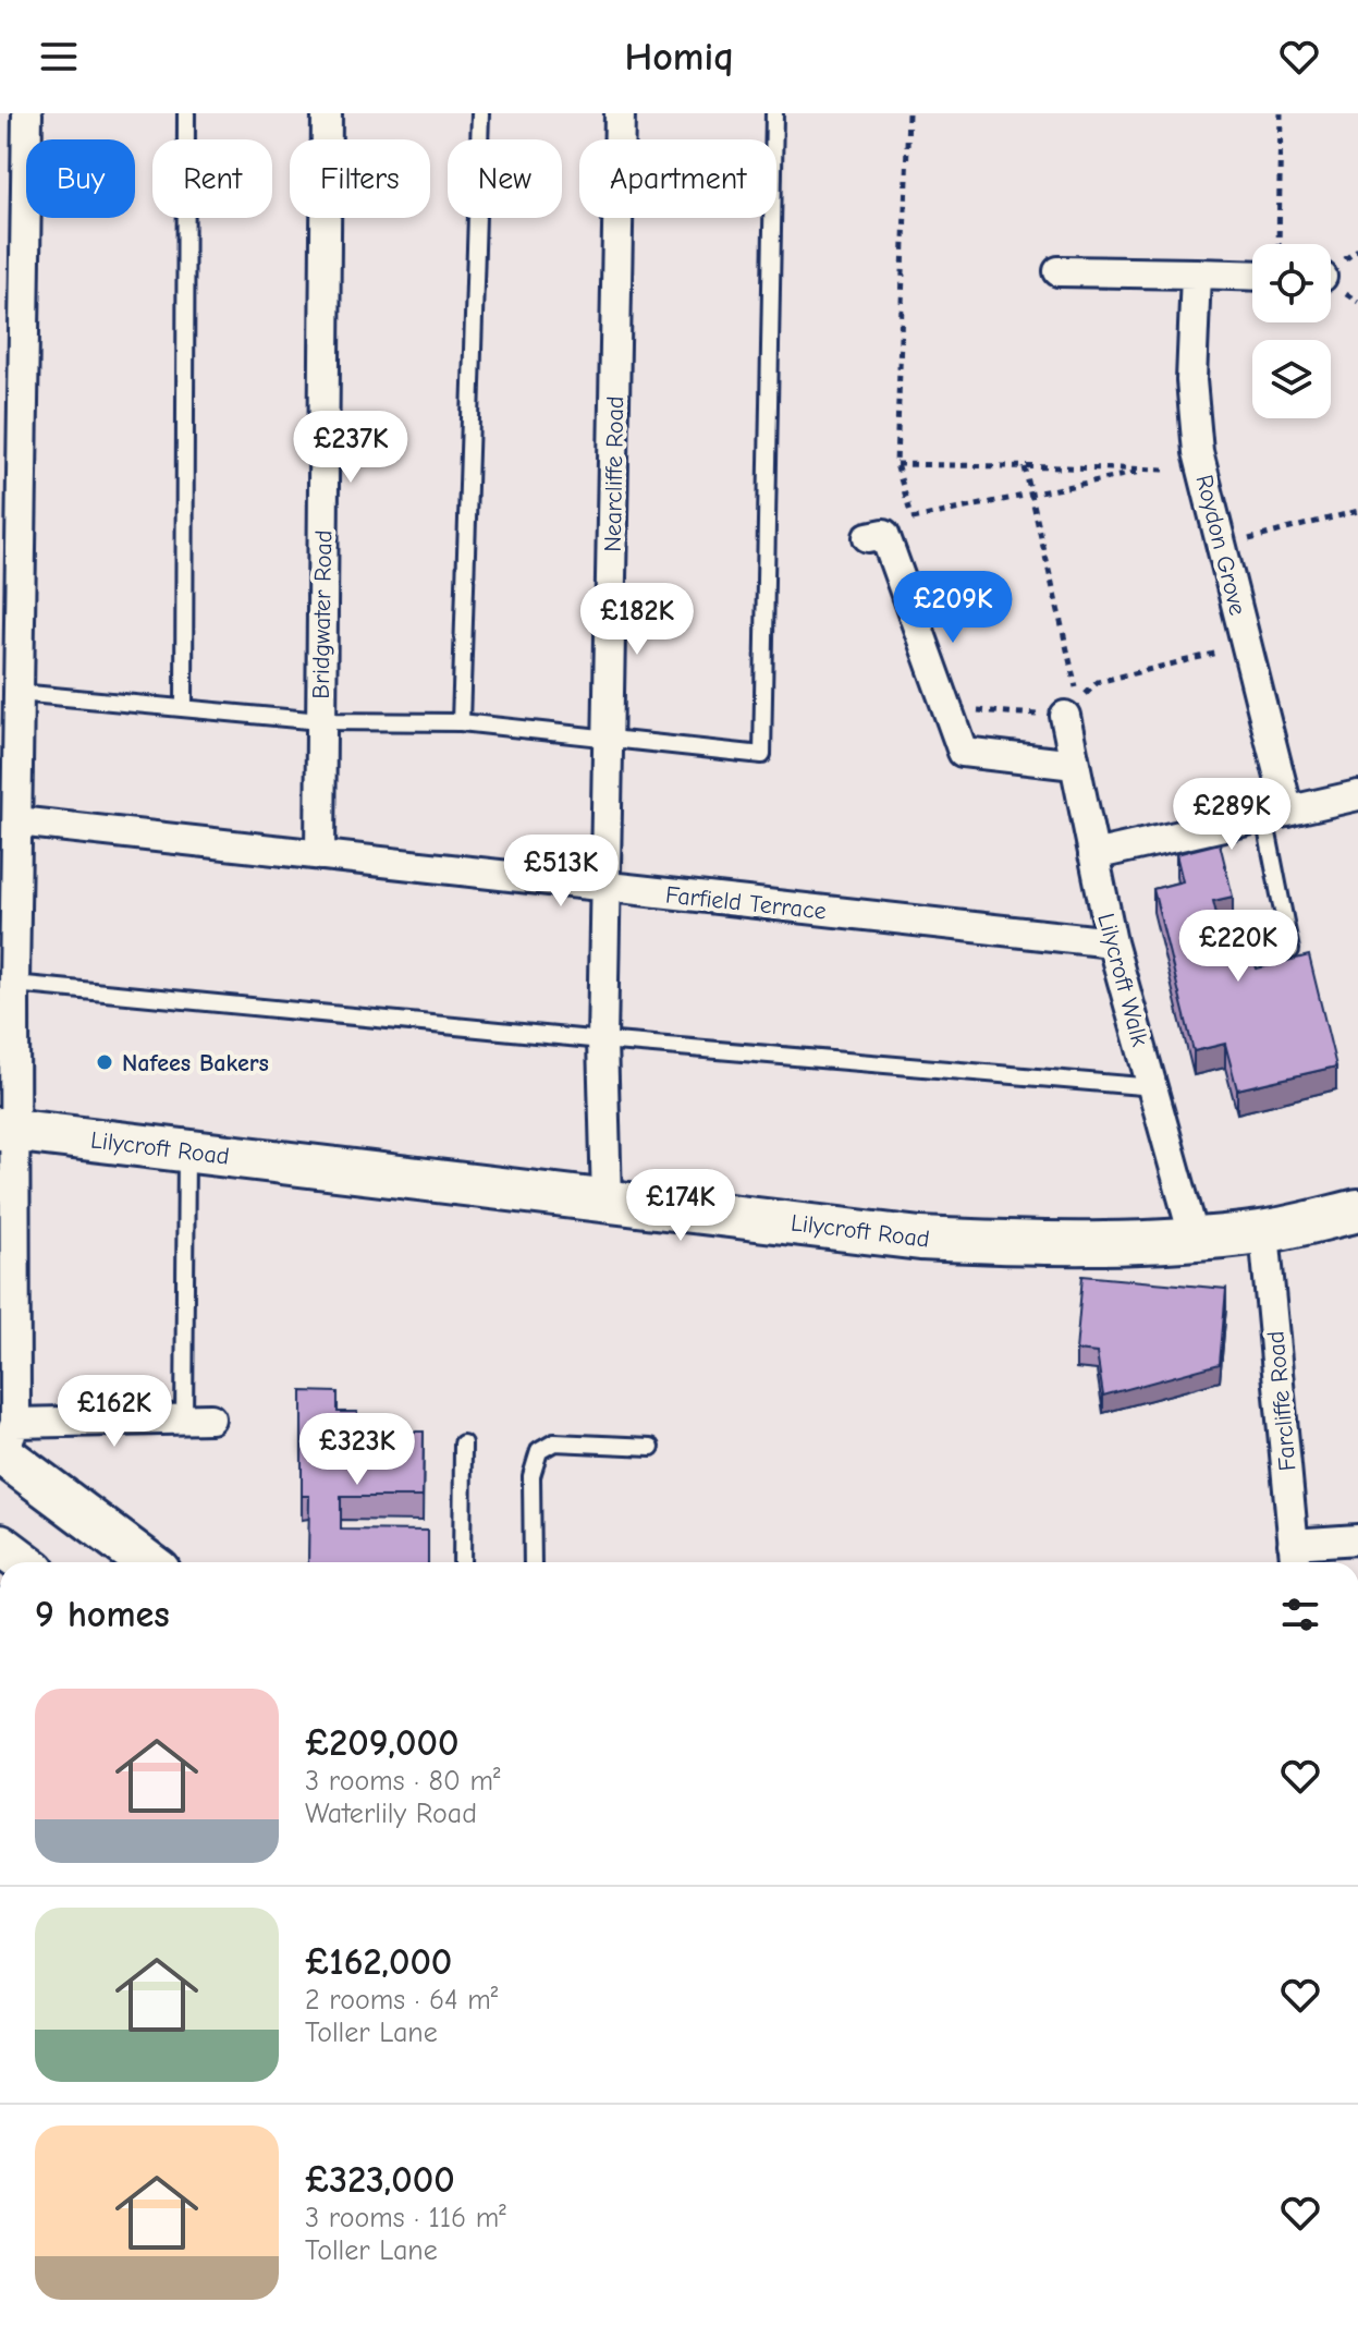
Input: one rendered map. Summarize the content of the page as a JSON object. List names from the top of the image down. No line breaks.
{"streets":{"street":["Nearcliffe Road","Roydon Grove","Bridgwater Road","Farfield Terrace","Lilycroft Walk","Lilycroft Road","Farcliffe Road"]},"crossings":[["Nearcliffe Road","Farfield Terrace"],["Nearcliffe Road","Lilycroft Road"],["Bridgwater Road","Farfield Terrace"],["Farfield Terrace","Lilycroft Walk"],["Lilycroft Walk","Lilycroft Road"],["Lilycroft Road","Farcliffe Road"]],"places":["Nafees Bakers"],"page":{"header":"Homiq","chip":["Buy","Rent","Filters","New","Apartment"],"price":["£237K","£209K","£182K","£289K","£513K","£220K","£174K","£162K","£323K"],"heading":"9 homes","list":[{"name":"£209,000","note":"3 rooms · 80 m² · Waterlily Road"},{"name":"£162,000","note":"2 rooms · 64 m² · Toller Lane"},{"name":"£323,000","note":"3 rooms · 116 m² · Toller Lane"}]}}
